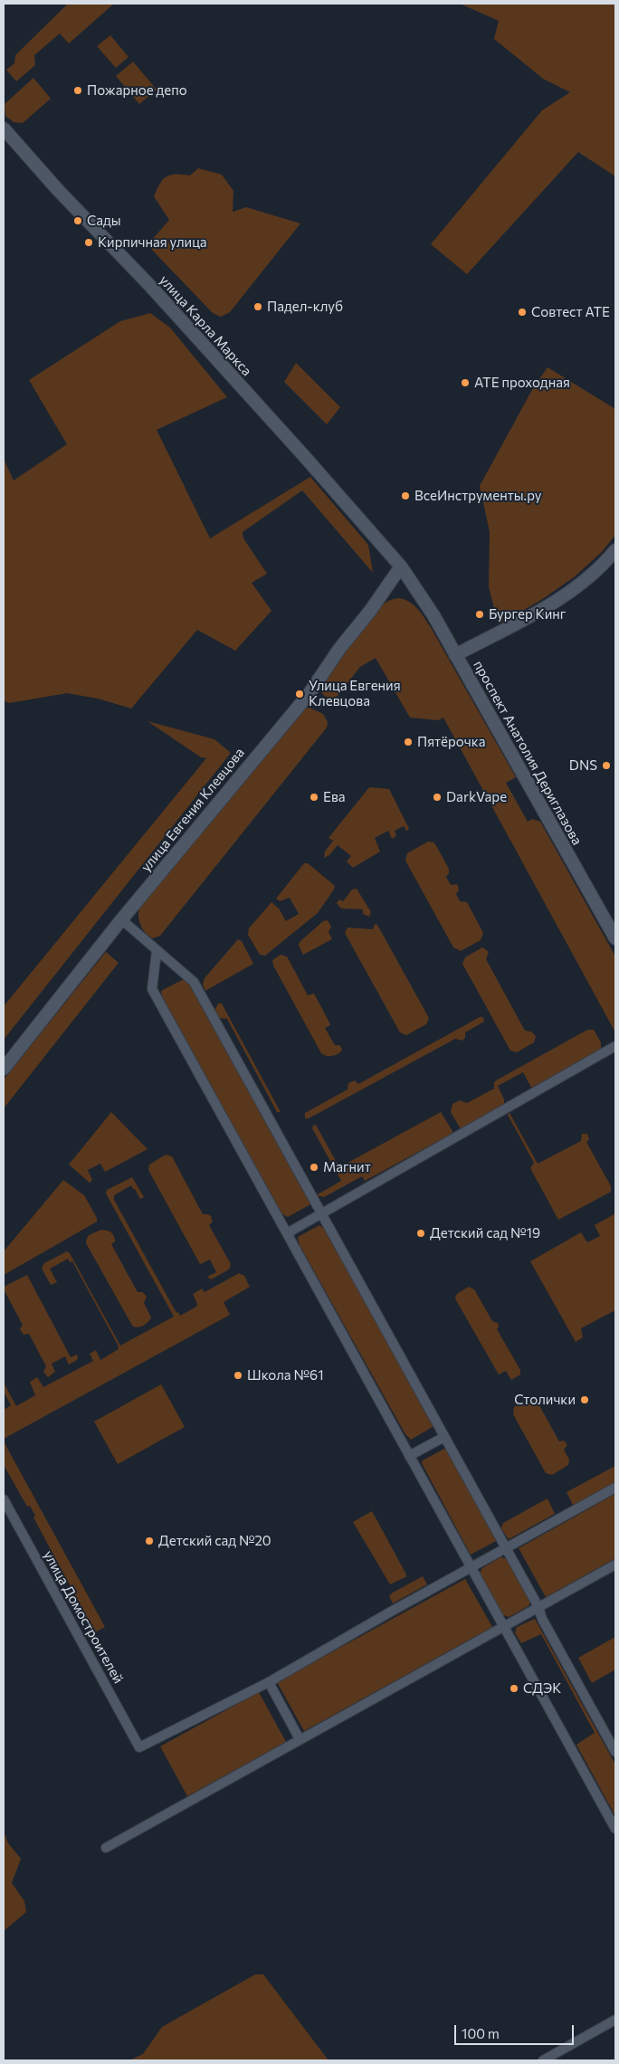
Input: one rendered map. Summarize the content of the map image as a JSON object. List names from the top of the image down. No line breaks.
{"streets":{"main road":["улица Карла Маркса","проспект Анатолия Дериглазова","улица Евгения Клевцова"],"street":["улица Домостроителей"]},"crossings":[["улица Карла Маркса","проспект Анатолия Дериглазова"],["улица Карла Маркса","улица Евгения Клевцова"],["проспект Анатолия Дериглазова","улица Евгения Клевцова"]],"places":["Пожарное депо","Сады","Кирпичная улица","Падел-клуб","Совтест АТЕ","АТЕ проходная","ВсеИнструменты.ру","Бургер Кинг","Улица Евгения Клевцова","Пятёрочка","DNS","Ева","DarkVape","Магнит","Детский сад №19","Школа №61","Столички","Детский сад №20","СДЭК"],"scale_bar":"100 m"}
